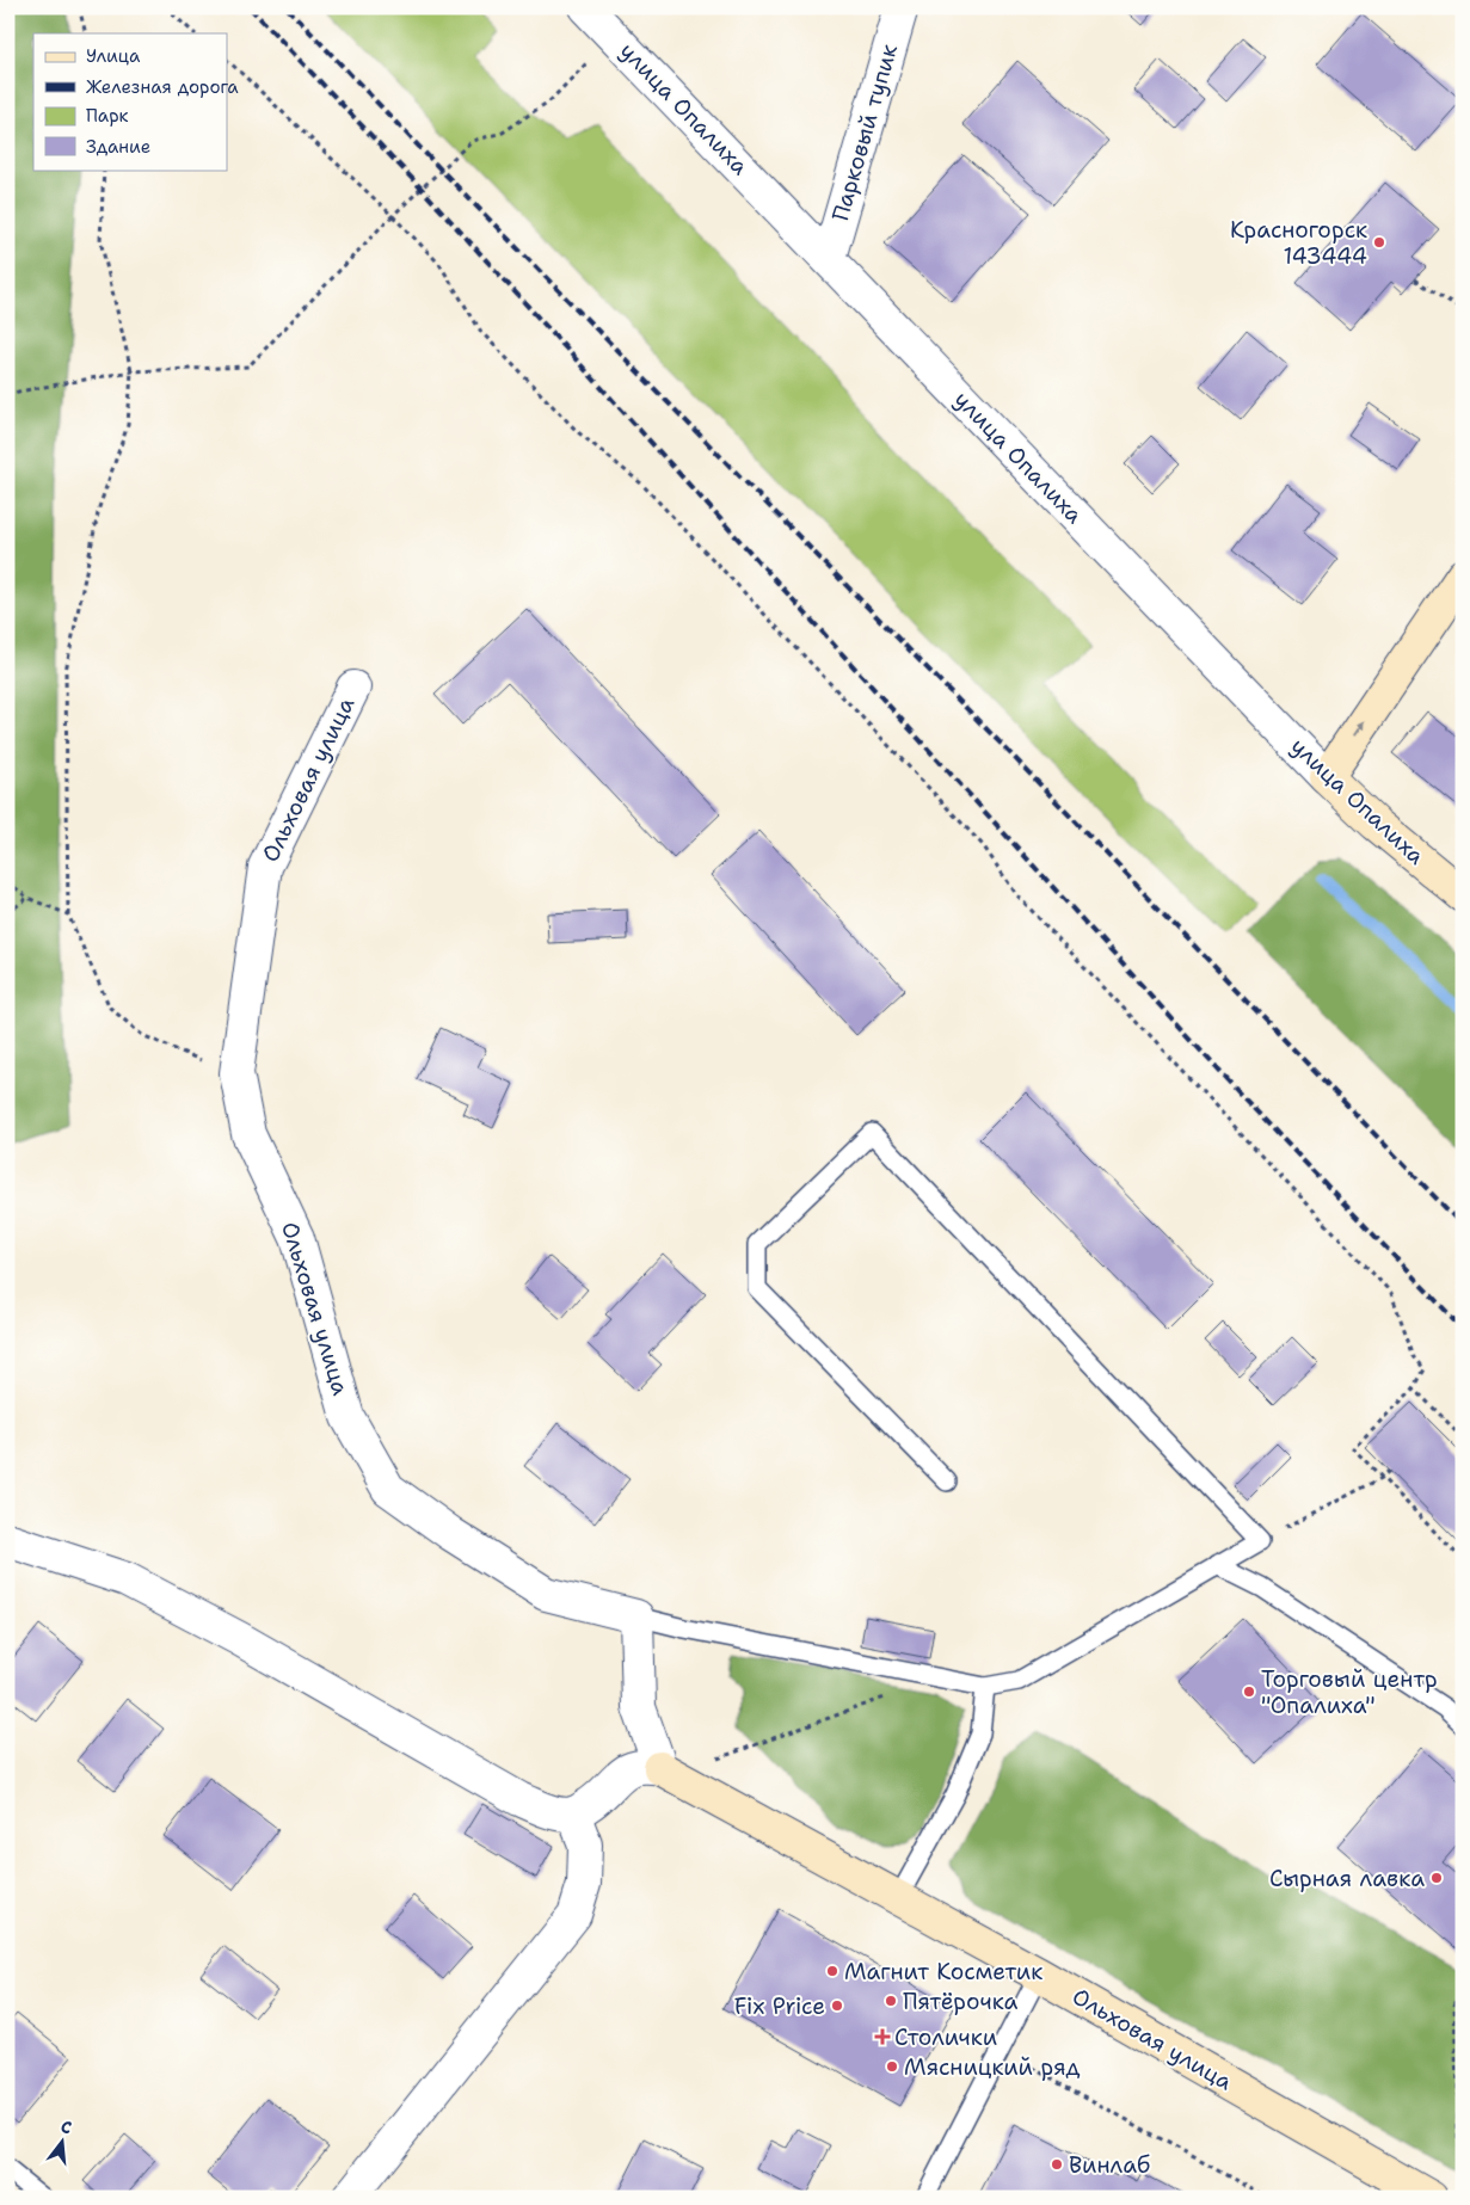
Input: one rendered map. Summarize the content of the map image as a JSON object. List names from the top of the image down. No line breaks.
{"streets":{"street":["улица Опалиха","Парковый тупик","Ольховая улица"]},"crossings":[["улица Опалиха","Парковый тупик"]],"places":{"other":["Красногорск 143444","Торговый центр \"Опалиха\"","Сырная лавка","Магнит Косметик","Пятёрочка","Fix Price","Мясницкий ряд","Винлаб"],"health":["Столички"]},"legend":["Улица","Железная дорога","Парк","Здание"],"north":"top"}
